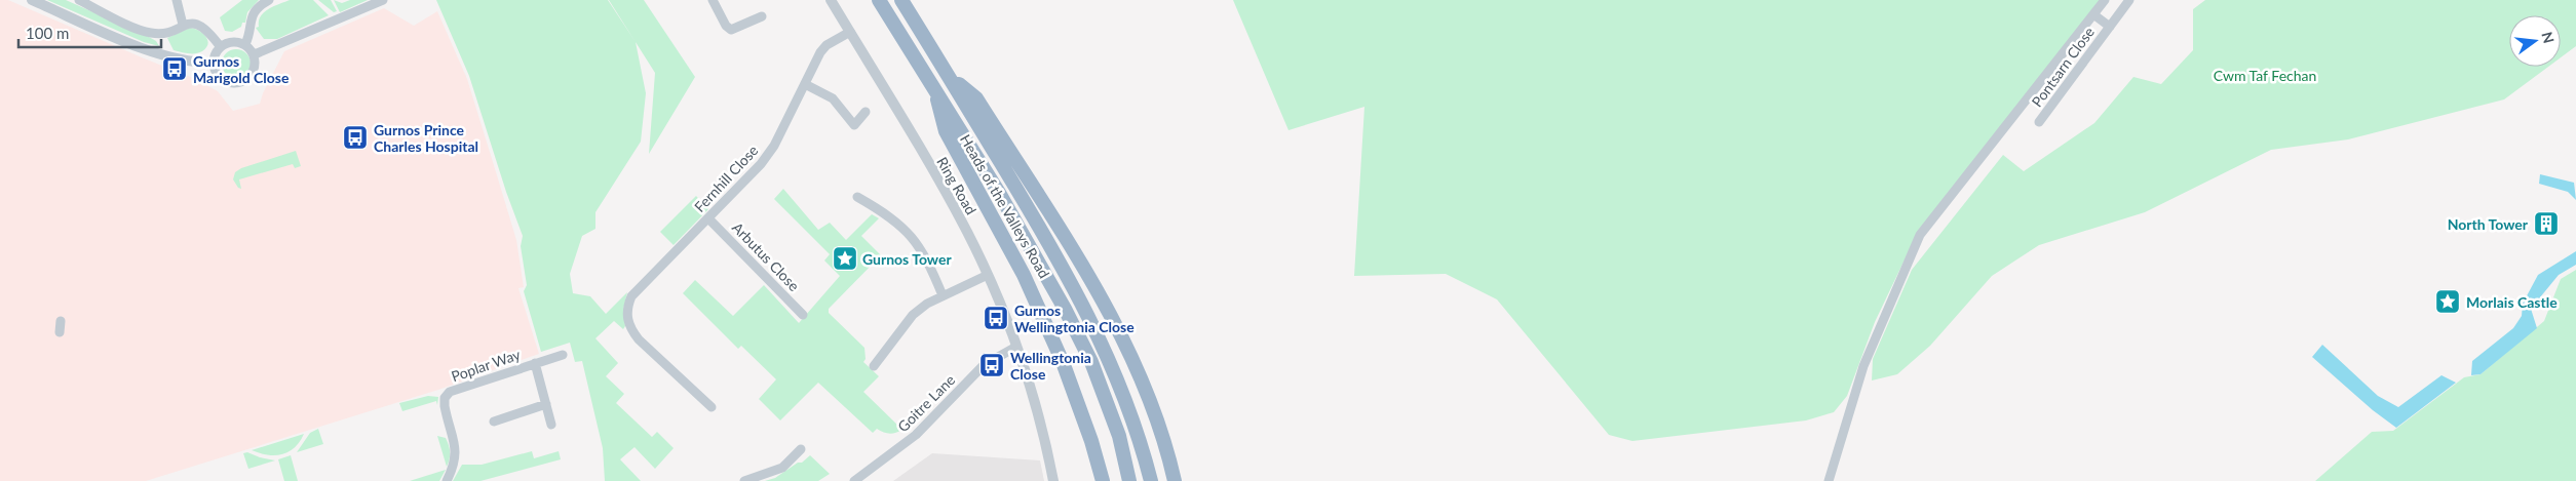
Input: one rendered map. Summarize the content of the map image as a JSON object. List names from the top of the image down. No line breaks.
{"streets":{"highway":["Heads of the Valleys Road"],"street":["Pontsarn Close","Fernhill Close","Ring Road","Arbutus Close","Poplar Way","Goitre Lane"]},"crossings":[["Fernhill Close","Ring Road"],["Fernhill Close","Arbutus Close"],["Ring Road","Goitre Lane"]],"parks":["Cwm Taf Fechan"],"places":{"bus stop":["Gurnos Marigold Close","Gurnos Prince Charles Hospital","Gurnos Wellingtonia Close","Wellingtonia Close"],"building":["North Tower"],"place":["Gurnos Tower","Morlais Castle"]},"scale_bar":"100 m","north":"right"}
